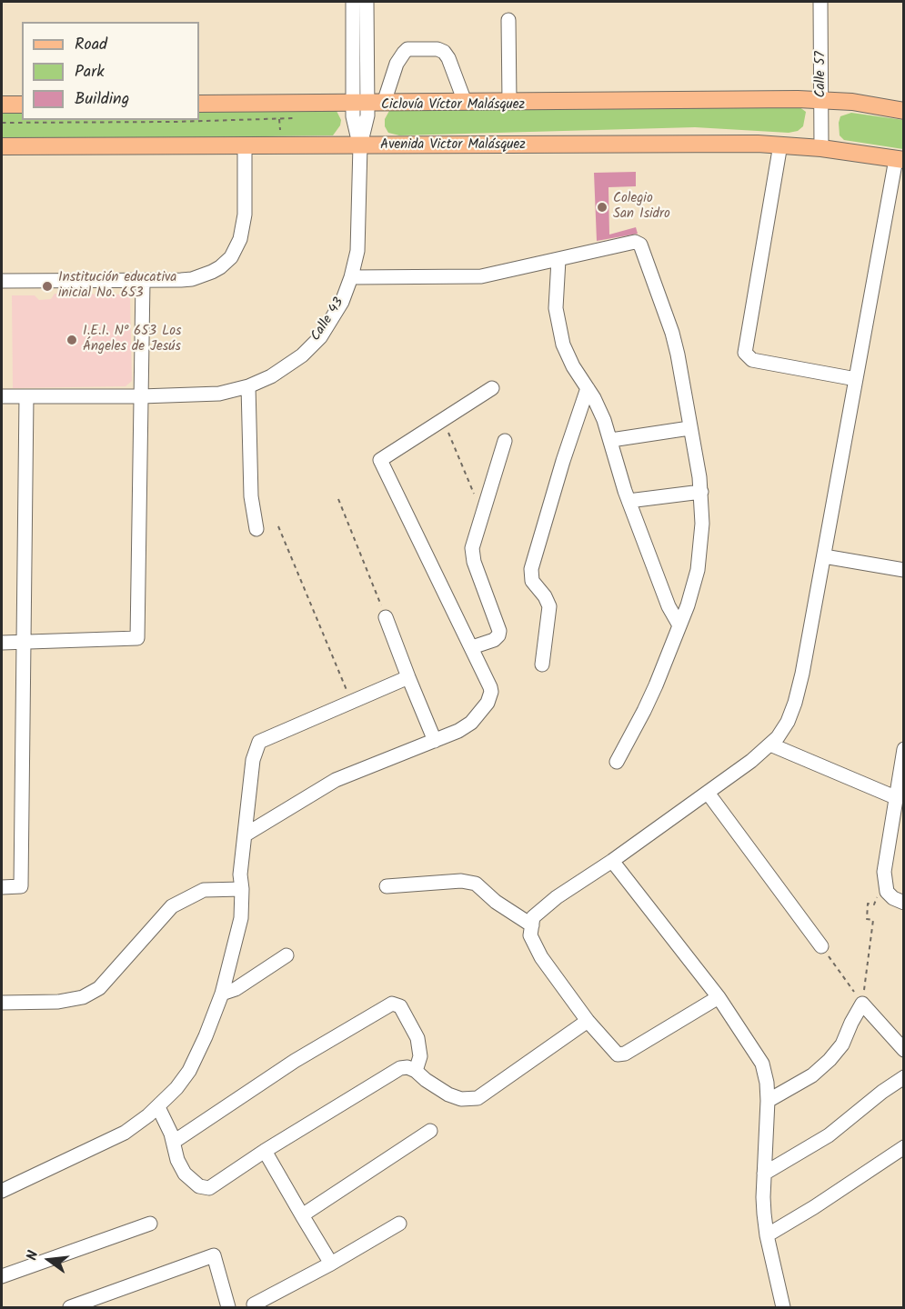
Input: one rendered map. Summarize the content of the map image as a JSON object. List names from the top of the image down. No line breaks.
{"streets":{"main road":["Avenida Victor Malásquez"],"street":["Calle 57","Calle 43"]},"crossings":[["Calle 57","Avenida Victor Malásquez"],["Avenida Victor Malásquez","Calle 43"]],"places":["Colegio San Isidro","Institución educativa inicial No. 653","I.E.I. N° 653 Los Ángeles de Jesús"],"legend":["Road","Park","Building"],"north":"left"}
